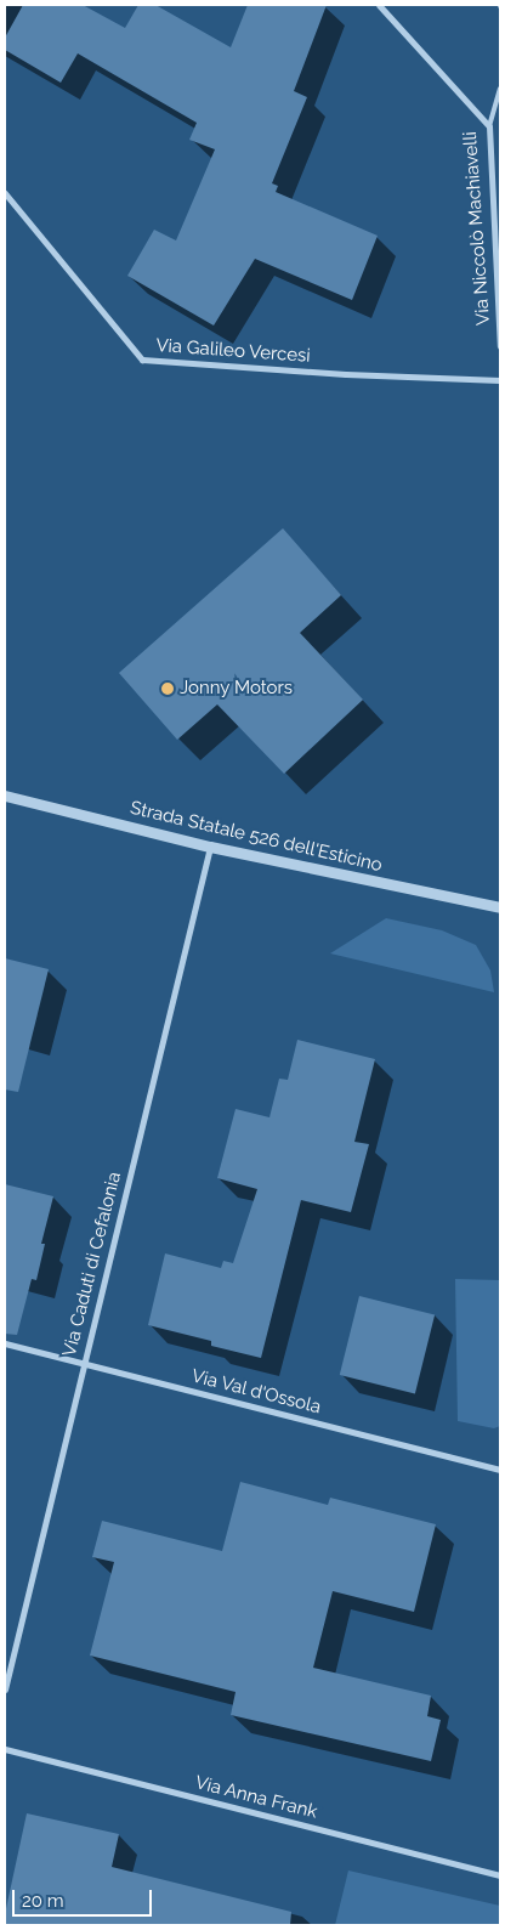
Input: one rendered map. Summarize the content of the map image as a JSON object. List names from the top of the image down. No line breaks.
{"streets":{"street":["Via Niccolò Machiavelli","Via Galileo Vercesi","Strada Statale 526 dell'Esticino","Via Caduti di Cefalonia","Via Val d'Ossola","Via Anna Frank"]},"crossings":[["Strada Statale 526 dell'Esticino","Via Caduti di Cefalonia"],["Via Caduti di Cefalonia","Via Val d'Ossola"]],"places":["Jonny Motors"],"scale_bar":"20 m"}
